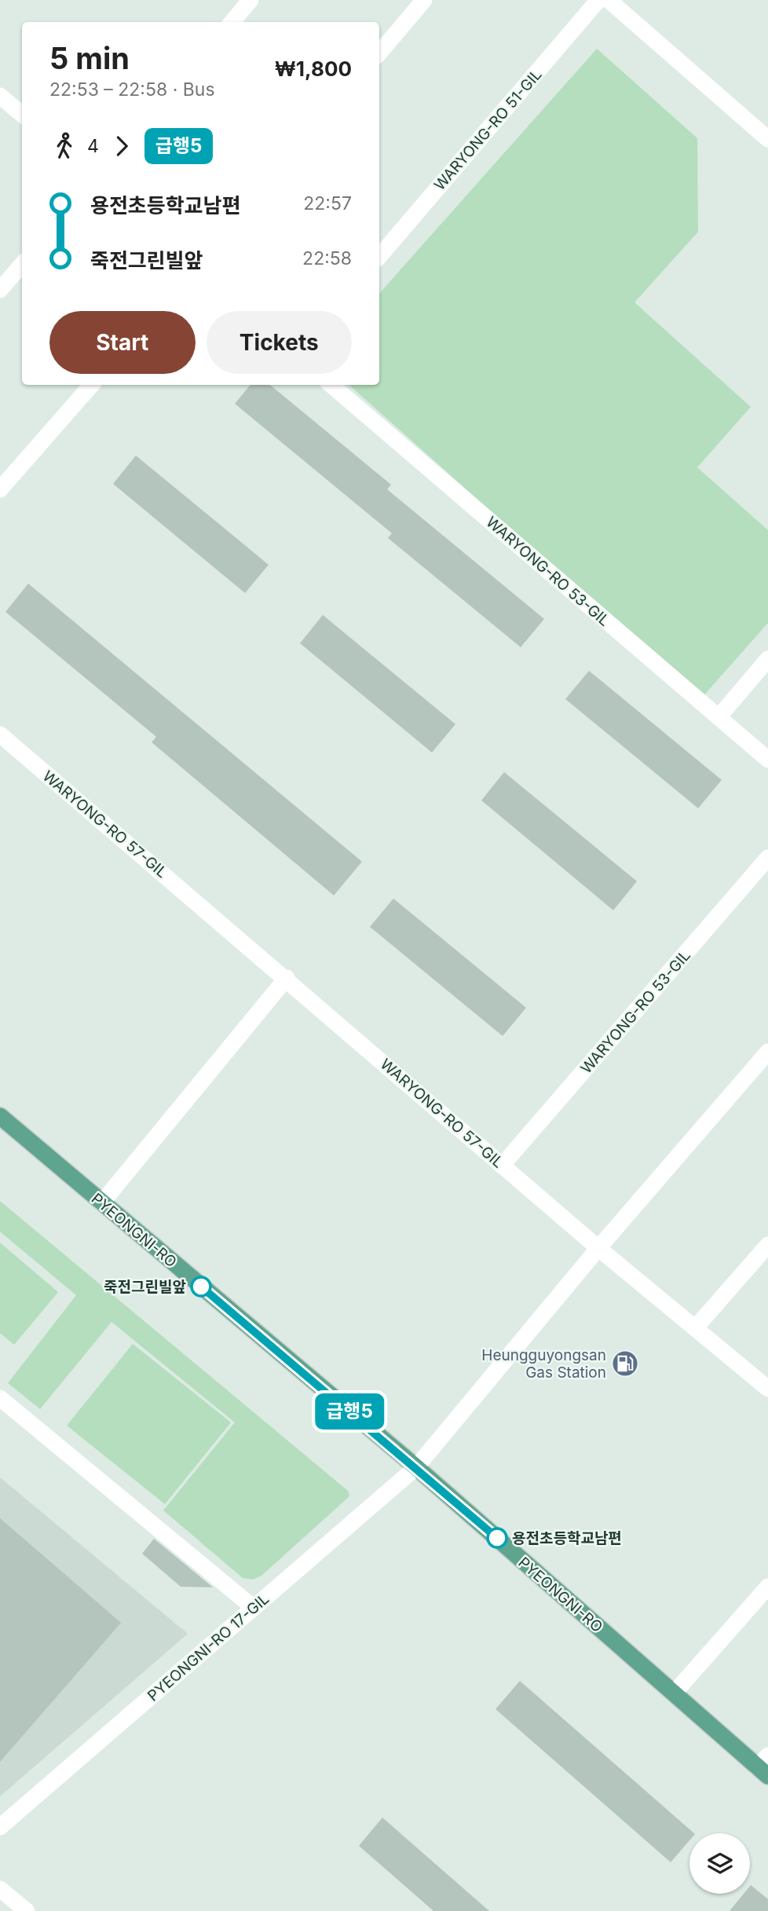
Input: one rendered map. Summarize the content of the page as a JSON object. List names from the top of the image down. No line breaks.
{"streets":{"main road":["PYEONGNI-RO"],"street":["WARYONG-RO 51-GIL","WARYONG-RO 53-GIL","WARYONG-RO 57-GIL","PYEONGNI-RO 17-GIL"]},"crossings":[["WARYONG-RO 53-GIL","WARYONG-RO 57-GIL"],["PYEONGNI-RO","PYEONGNI-RO 17-GIL"]],"places":{"other":["죽전그린빌앞","용전초등학교남편"],"fuel station":["Heungguyongsan Gas Station"]},"lines":["bus line 급행5"],"page":{"on_map":"급행5","heading":["5 min","22:53 – 22:58 · Bus","₩1,800"],"legs":["4","급행5"],"list":[{"name":"용전초등학교남편","value":"22:57"},{"name":"죽전그린빌앞","value":"22:58"}],"buttons":["Start","Tickets"]}}
